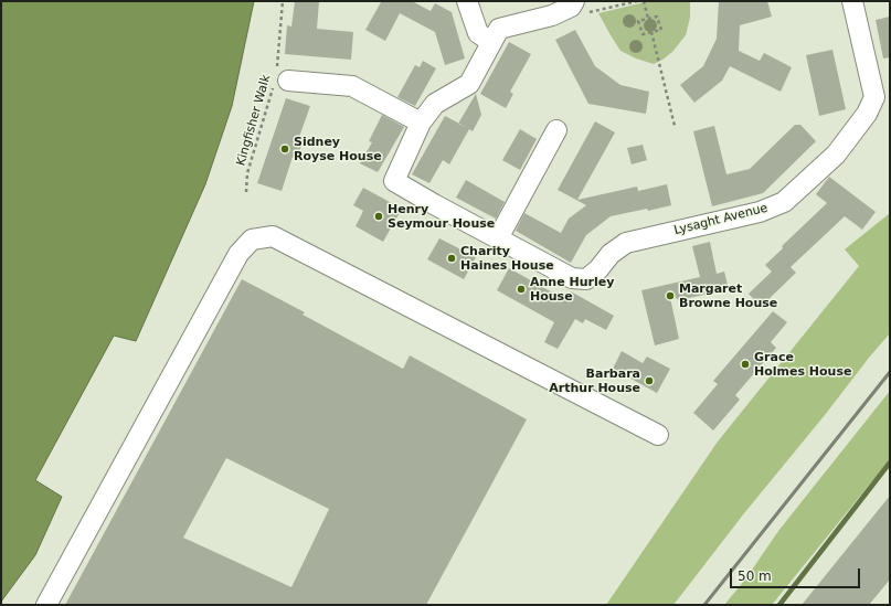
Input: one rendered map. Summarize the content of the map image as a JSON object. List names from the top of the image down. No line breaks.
{"streets":{"street":["Lysaght Avenue"],"path":["Kingfisher Walk"]},"places":["Sidney Royse House","Henry Seymour House","Charity Haines House","Anne Hurley House","Margaret Browne House","Grace Holmes House","Barbara Arthur House"],"scale_bar":"50 m"}
